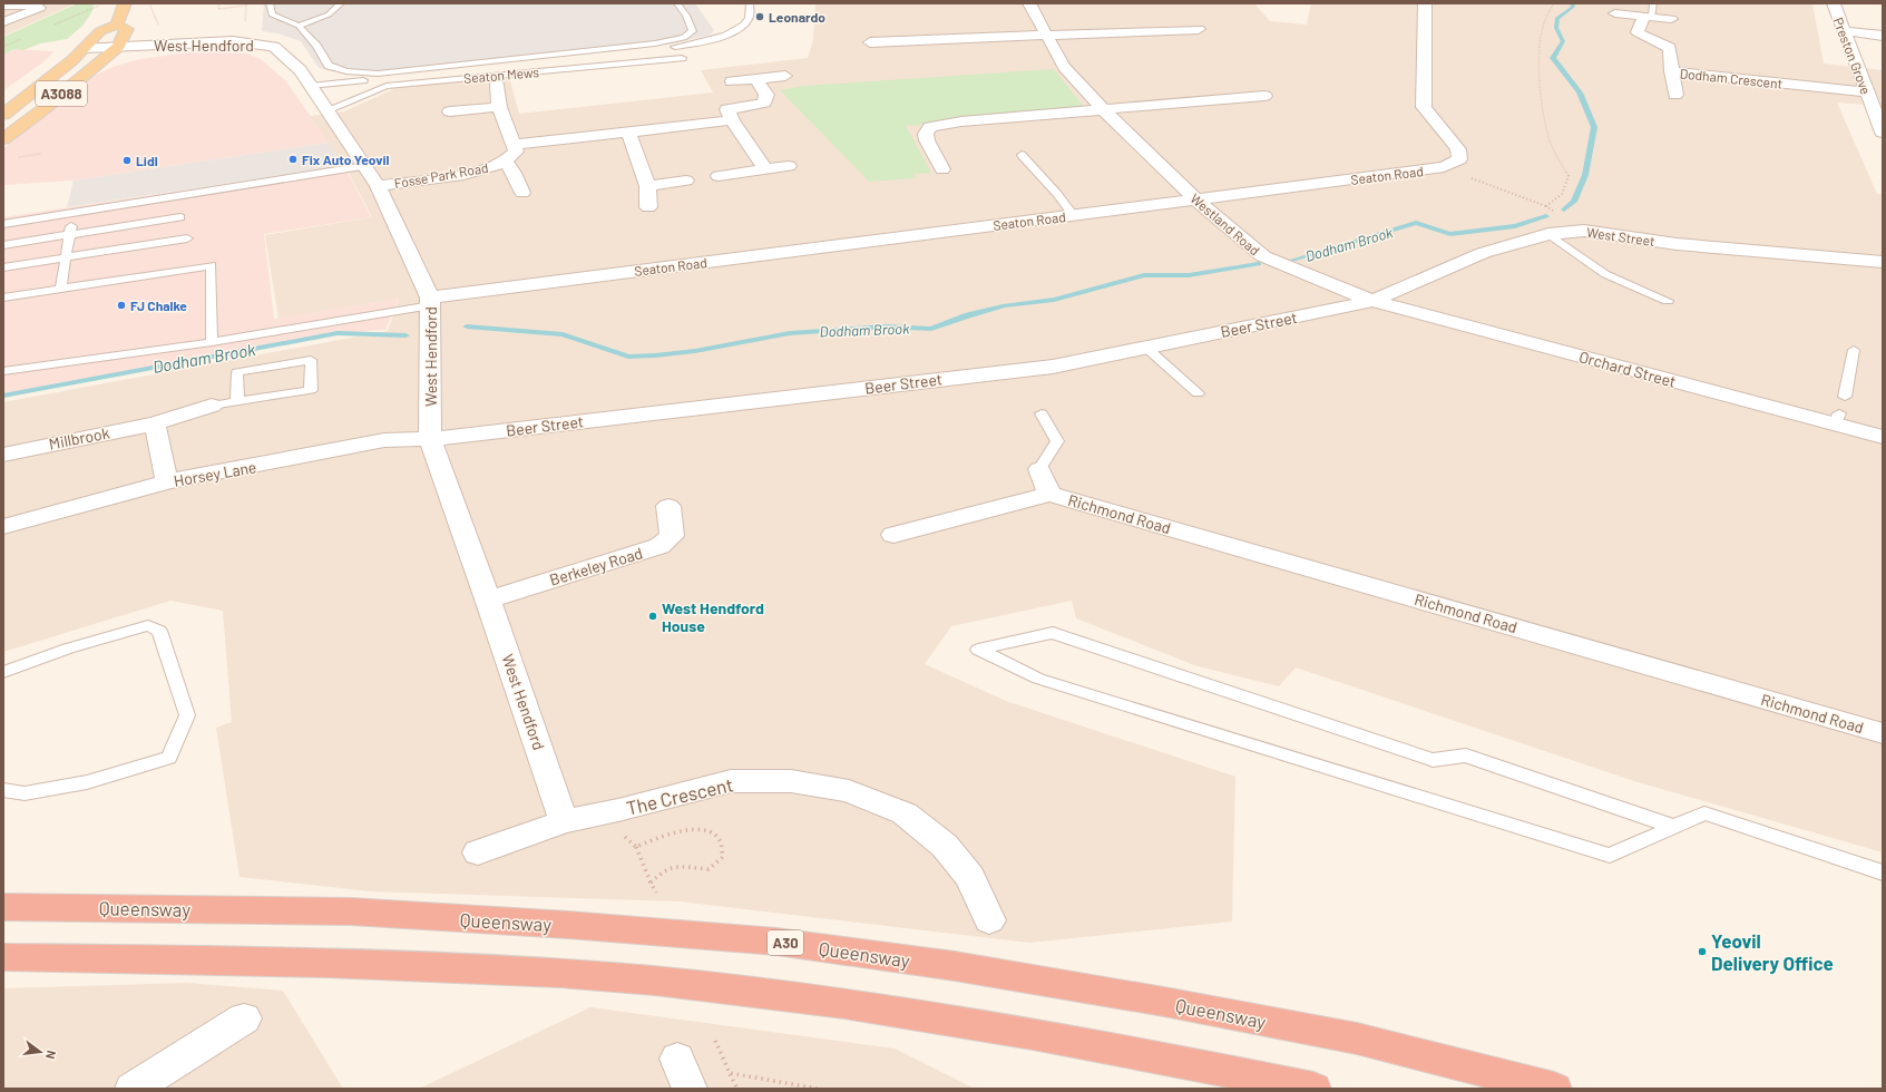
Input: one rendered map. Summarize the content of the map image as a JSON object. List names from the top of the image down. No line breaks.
{"streets":{"highway":["Queensway","A30"],"main road":["A3088"],"street":["West Hendford","Preston Grove","Dodham Crescent","Fosse Park Road","Seaton Road","Westland Road","West Street","Beer Street","Orchard Street","Millbrook","Horsey Lane","Richmond Road","Berkeley Road","The Crescent"],"lane":["Seaton Mews"]},"crossings":[["West Hendford","Seaton Mews"],["West Hendford","A3088"],["West Hendford","Fosse Park Road"],["West Hendford","Seaton Road"],["West Hendford","Beer Street"],["West Hendford","Horsey Lane"],["West Hendford","Berkeley Road"],["West Hendford","The Crescent"],["Preston Grove","Dodham Crescent"],["Seaton Road","Westland Road"],["Westland Road","West Street"],["Westland Road","Beer Street"],["Westland Road","Orchard Street"],["West Street","Beer Street"],["West Street","Orchard Street"],["Beer Street","Orchard Street"],["Beer Street","Horsey Lane"]],"water":["Dodham Brook"],"places":["Leonardo","Fix Auto Yeovil","Lidl","FJ Chalke","West Hendford House","Yeovil Delivery Office"],"north":"right"}
